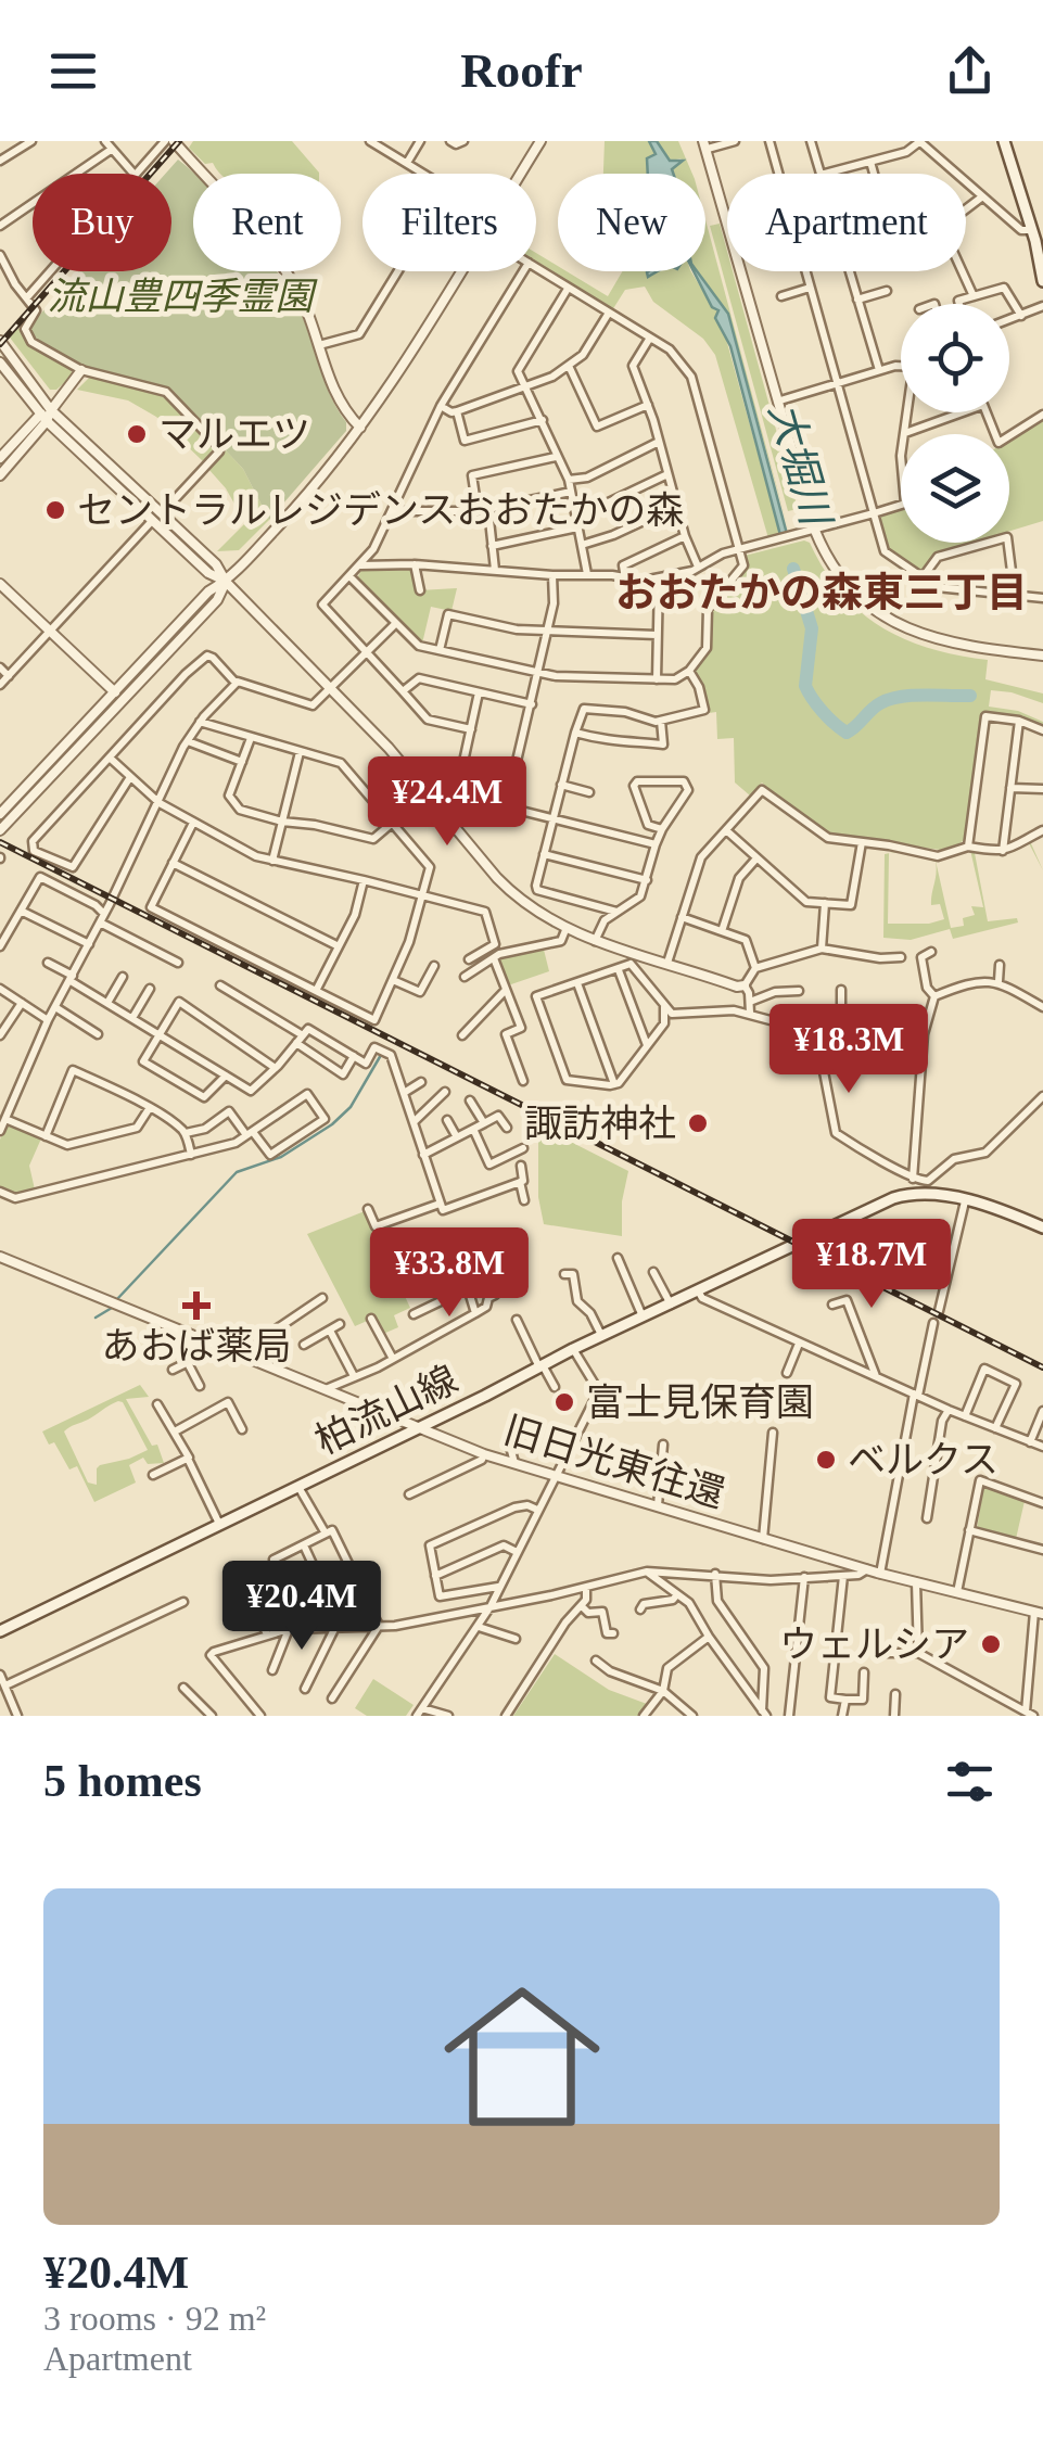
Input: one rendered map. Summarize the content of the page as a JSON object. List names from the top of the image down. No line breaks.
{"streets":{"main road":["柏流山線"],"street":["旧日光東往還"]},"crossings":[["柏流山線","旧日光東往還"]],"districts":["おおたかの森東三丁目"],"water":["大堀川"],"parks":["流山豊四季霊園"],"places":{"other":["マルエツ","セントラルレジデンスおおたかの森","諏訪神社","富士見保育園","ベルクス","ウェルシア"],"health":["あおば薬局"]},"page":{"header":"Roofr","chip":["Buy","Rent","Filters","New","Apartment"],"price":["¥24.4M","¥18.3M","¥18.7M","¥33.8M","¥20.4M"],"heading":"5 homes","list":[{"name":"¥20.4M","note":"3 rooms · 92 m² · Apartment"}]}}
